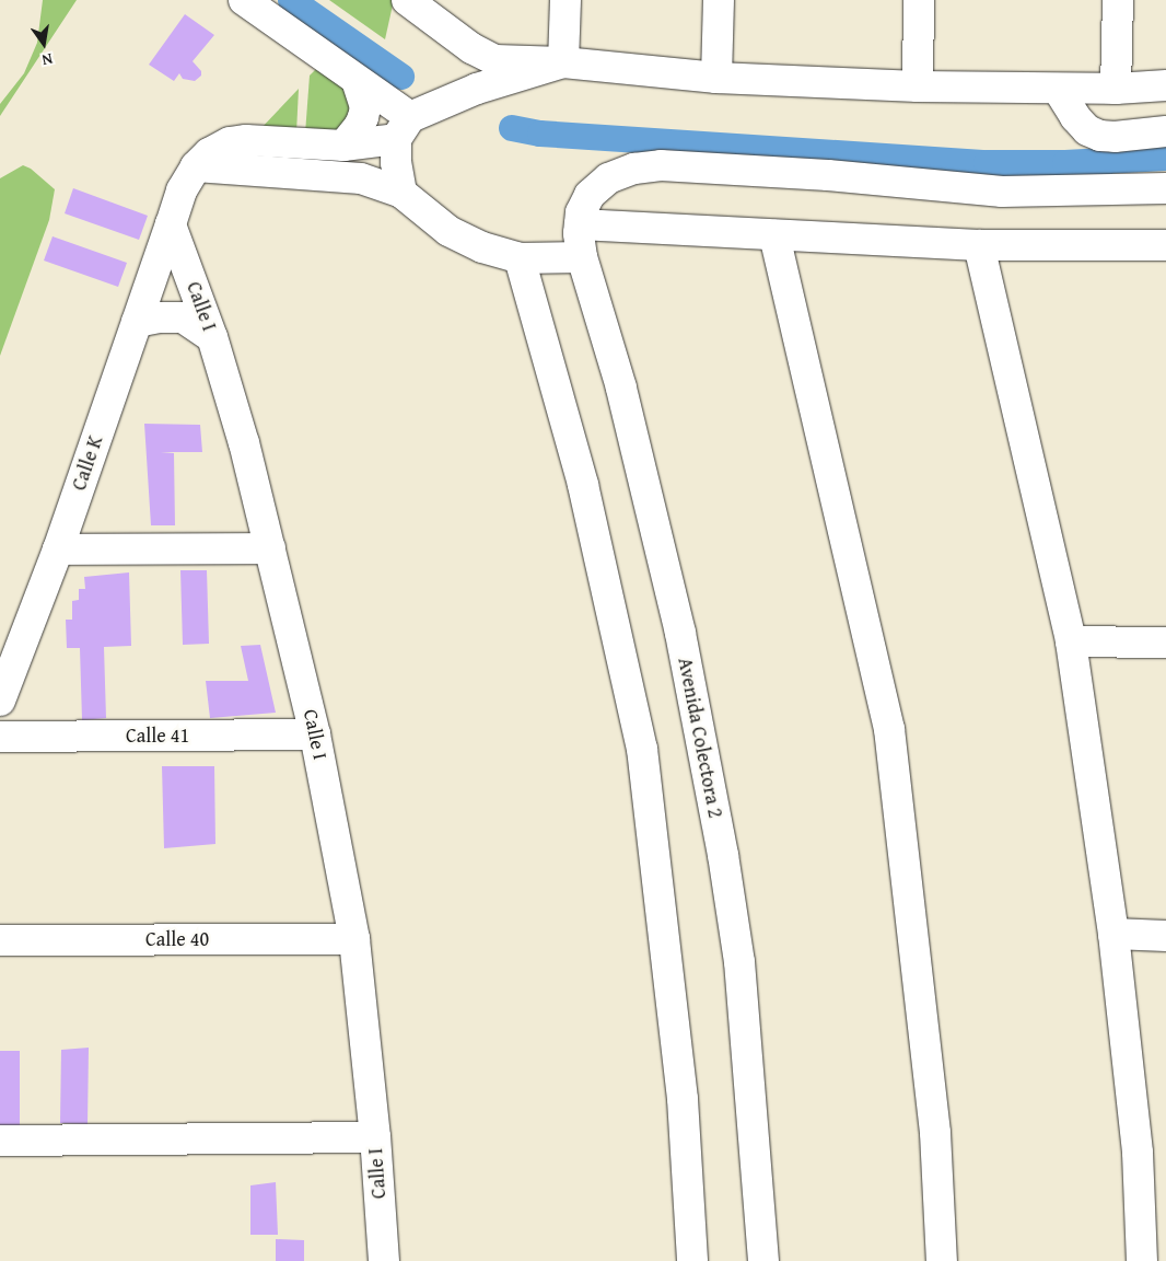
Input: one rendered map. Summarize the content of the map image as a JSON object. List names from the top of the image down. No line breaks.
{"streets":{"street":["Calle I","Calle K","Calle 41","Avenida Colectora 2","Calle 40"]},"crossings":[["Calle I","Calle K"],["Calle I","Calle 41"],["Calle I","Calle 40"]],"north":"bottom"}
